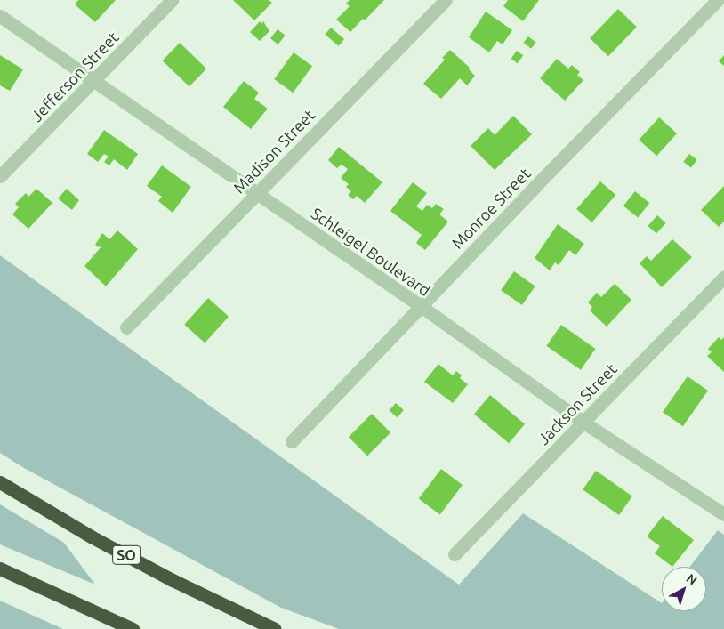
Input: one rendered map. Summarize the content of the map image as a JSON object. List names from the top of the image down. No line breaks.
{"streets":{"highway":["SO"],"street":["Jefferson Street","Madison Street","Monroe Street","Schleigel Boulevard","Jackson Street"]},"crossings":[["Jefferson Street","Schleigel Boulevard"],["Madison Street","Schleigel Boulevard"],["Monroe Street","Schleigel Boulevard"],["Schleigel Boulevard","Jackson Street"]],"north":"top right"}
